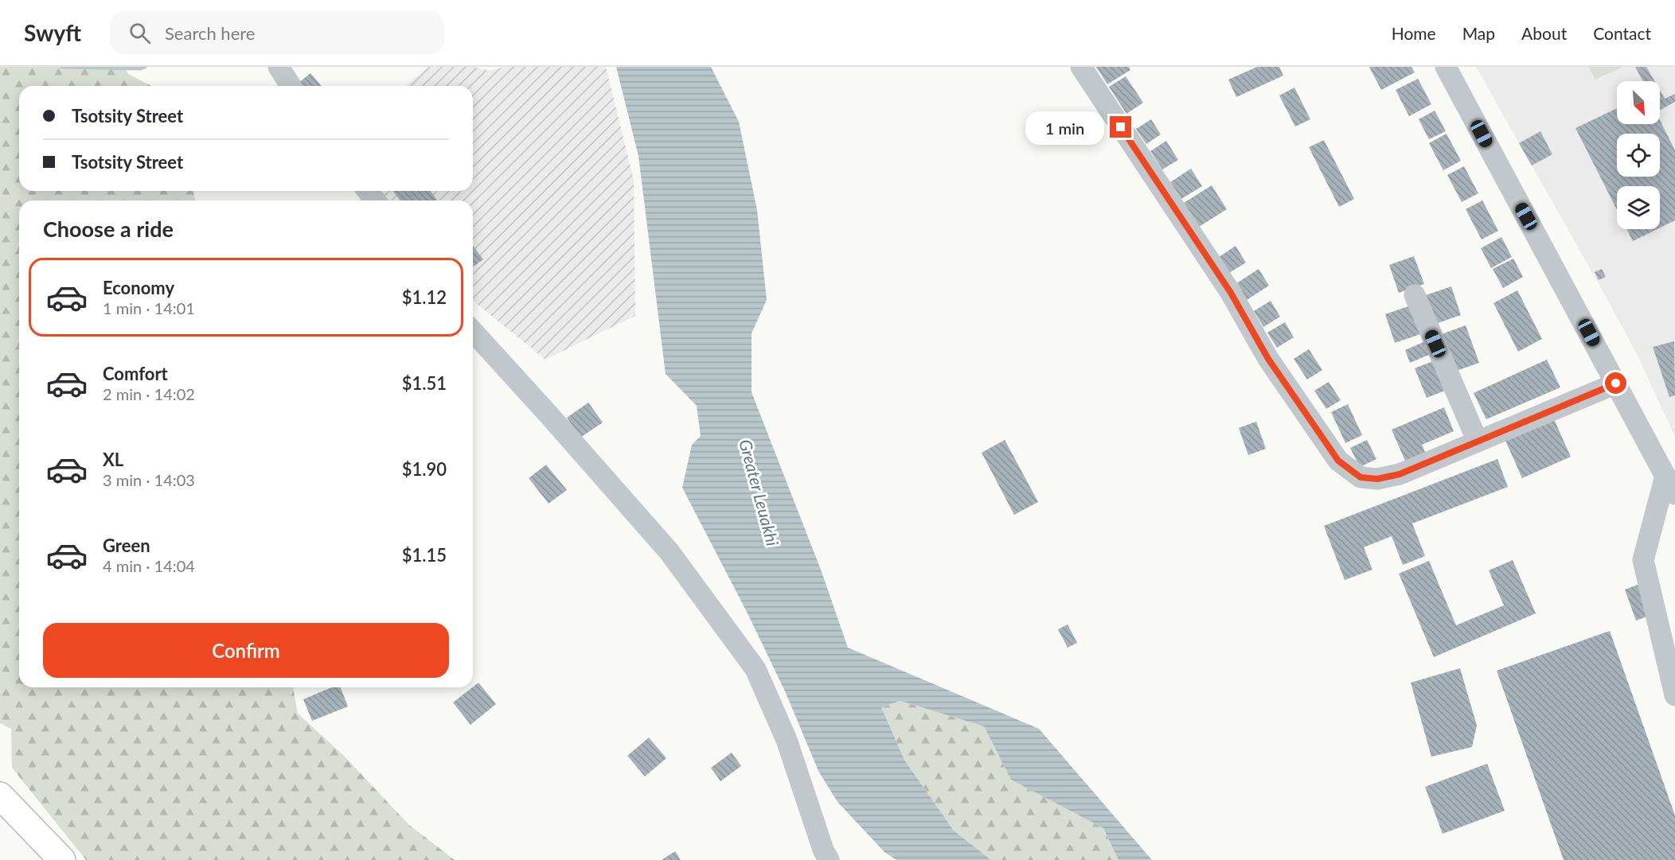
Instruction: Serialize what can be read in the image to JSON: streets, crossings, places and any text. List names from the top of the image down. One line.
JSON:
{"water":["Greater Leuakhi"],"north":"bottom right","page":{"header":"Swyft","search":"Search here","nav":["Home","Map","About","Contact"],"banner":["Tsotsity Street","Tsotsity Street"],"bubble":"1 min","heading":"Choose a ride","list":[{"name":"Economy","note":"1 min · 14:01","value":"$1.12"},{"name":"Comfort","note":"2 min · 14:02","value":"$1.51"},{"name":"XL","note":"3 min · 14:03","value":"$1.90"},{"name":"Green","note":"4 min · 14:04","value":"$1.15"}],"buttons":"Confirm"}}
